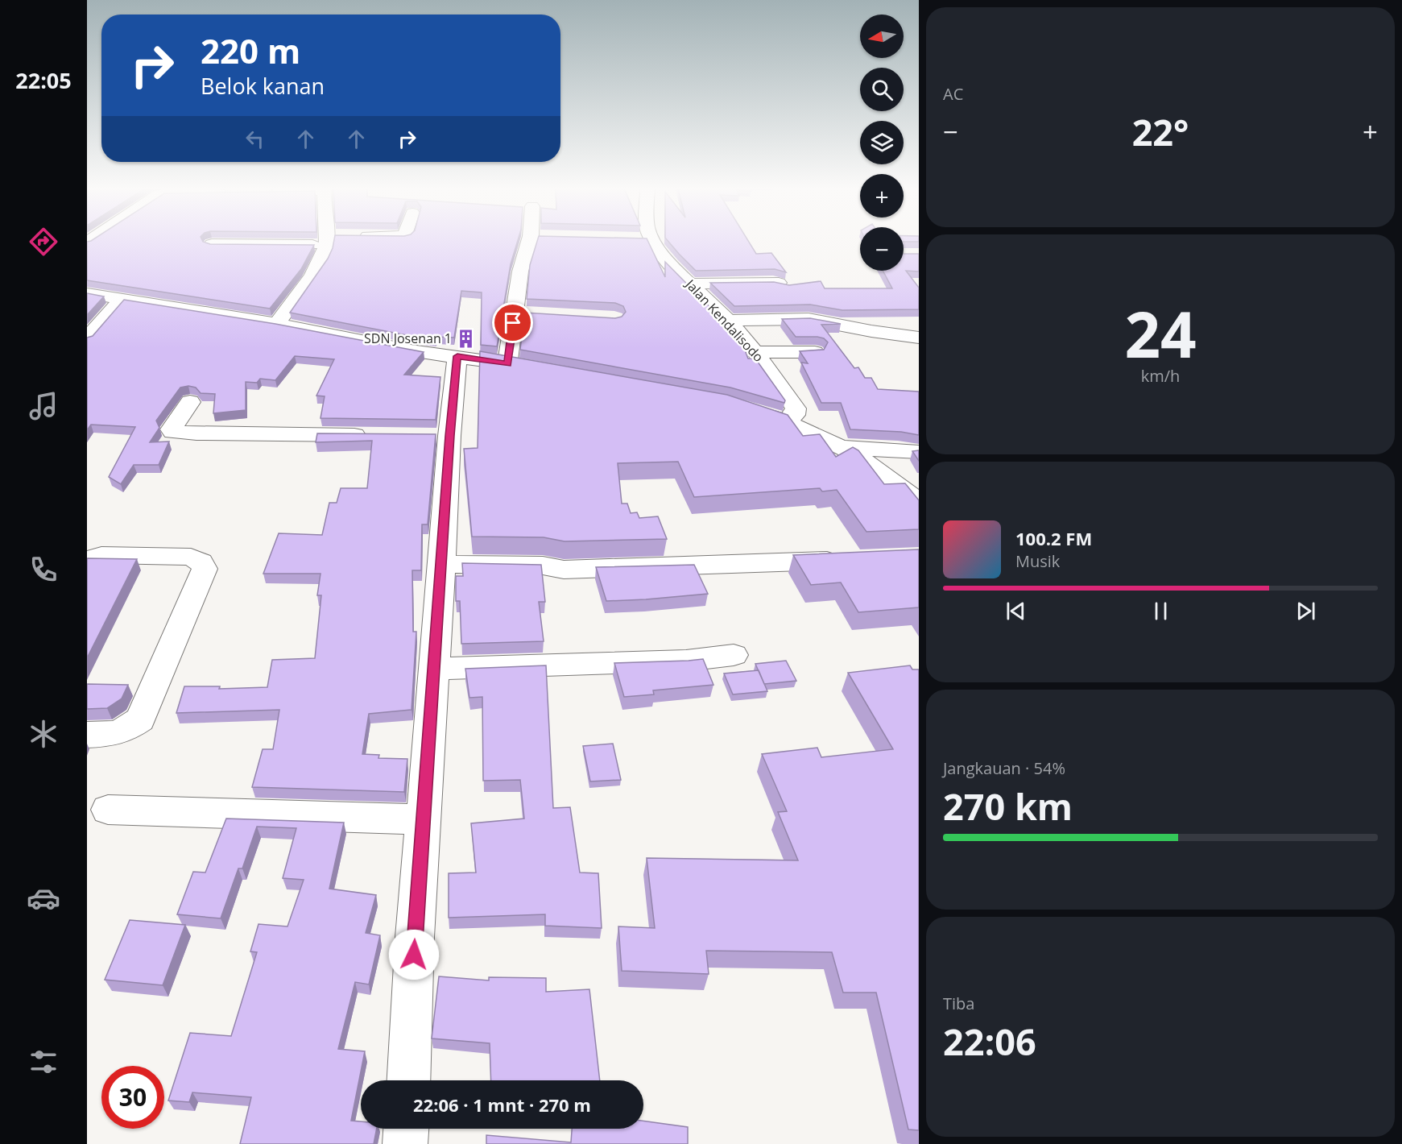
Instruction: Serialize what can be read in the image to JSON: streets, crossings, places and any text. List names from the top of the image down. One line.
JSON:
{"streets":{"street":["Jalan Kendalisodo"]},"places":{"building":["SDN Josenan 1"]},"north":"left","page":{"tabs":"22:05","tile":["AC",["24","km/h"],["Jangkauan · 54%","270 km"],["Tiba","22:06"]],"map_buttons":["+","−"],"turn":["220 m","Belok kanan"],"heat":["−","22°","+"],"song":["100.2 FM","Musik"],"limit":"30","trip":"22:06 · 1 mnt · 270 m"}}
